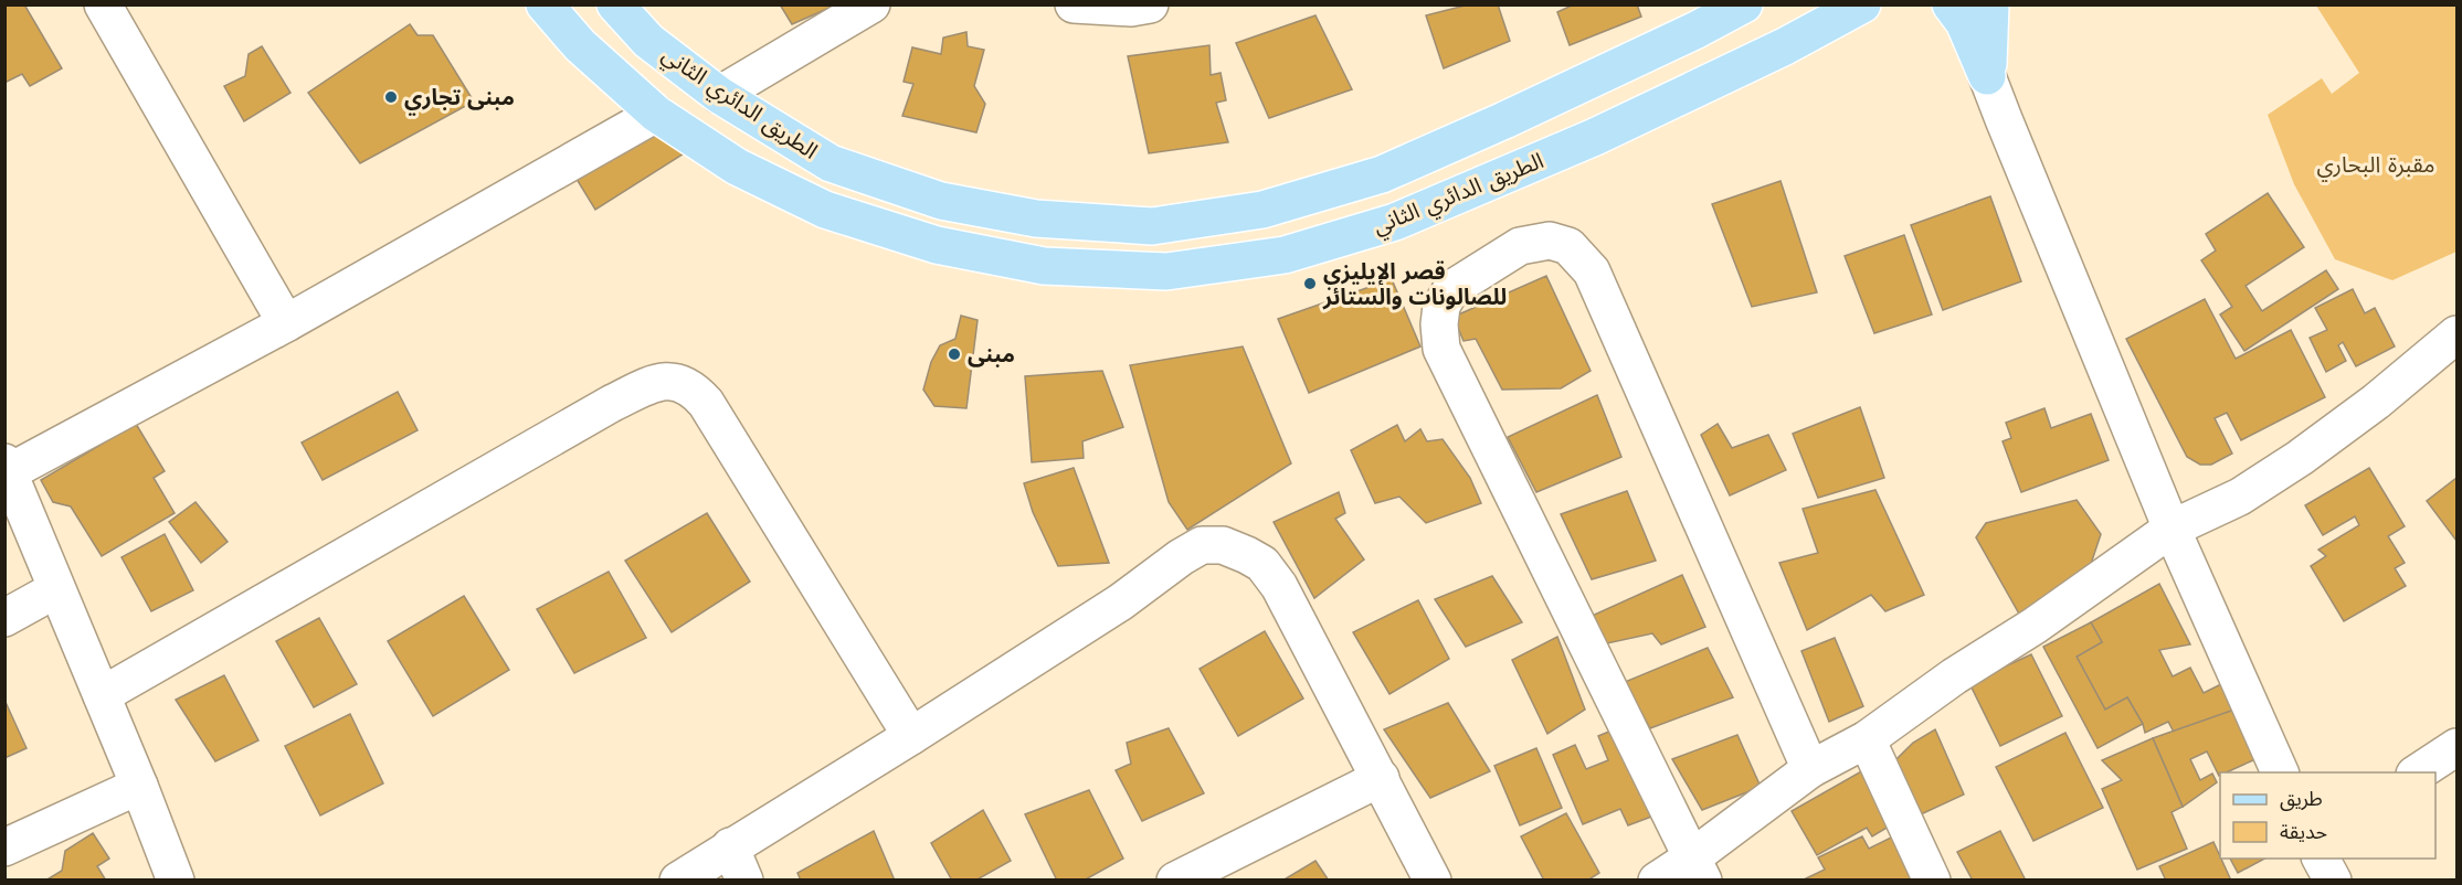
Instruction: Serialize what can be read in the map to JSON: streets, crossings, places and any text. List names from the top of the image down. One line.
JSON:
{"streets":{"main road":["الطريق الدائري الثاني"]},"parks":["مقبرة البحاري"],"places":["مبنى تجاري","قصر الإيليزي للصالونات والستائر","مبنى"],"legend":["طريق","حديقة"]}
